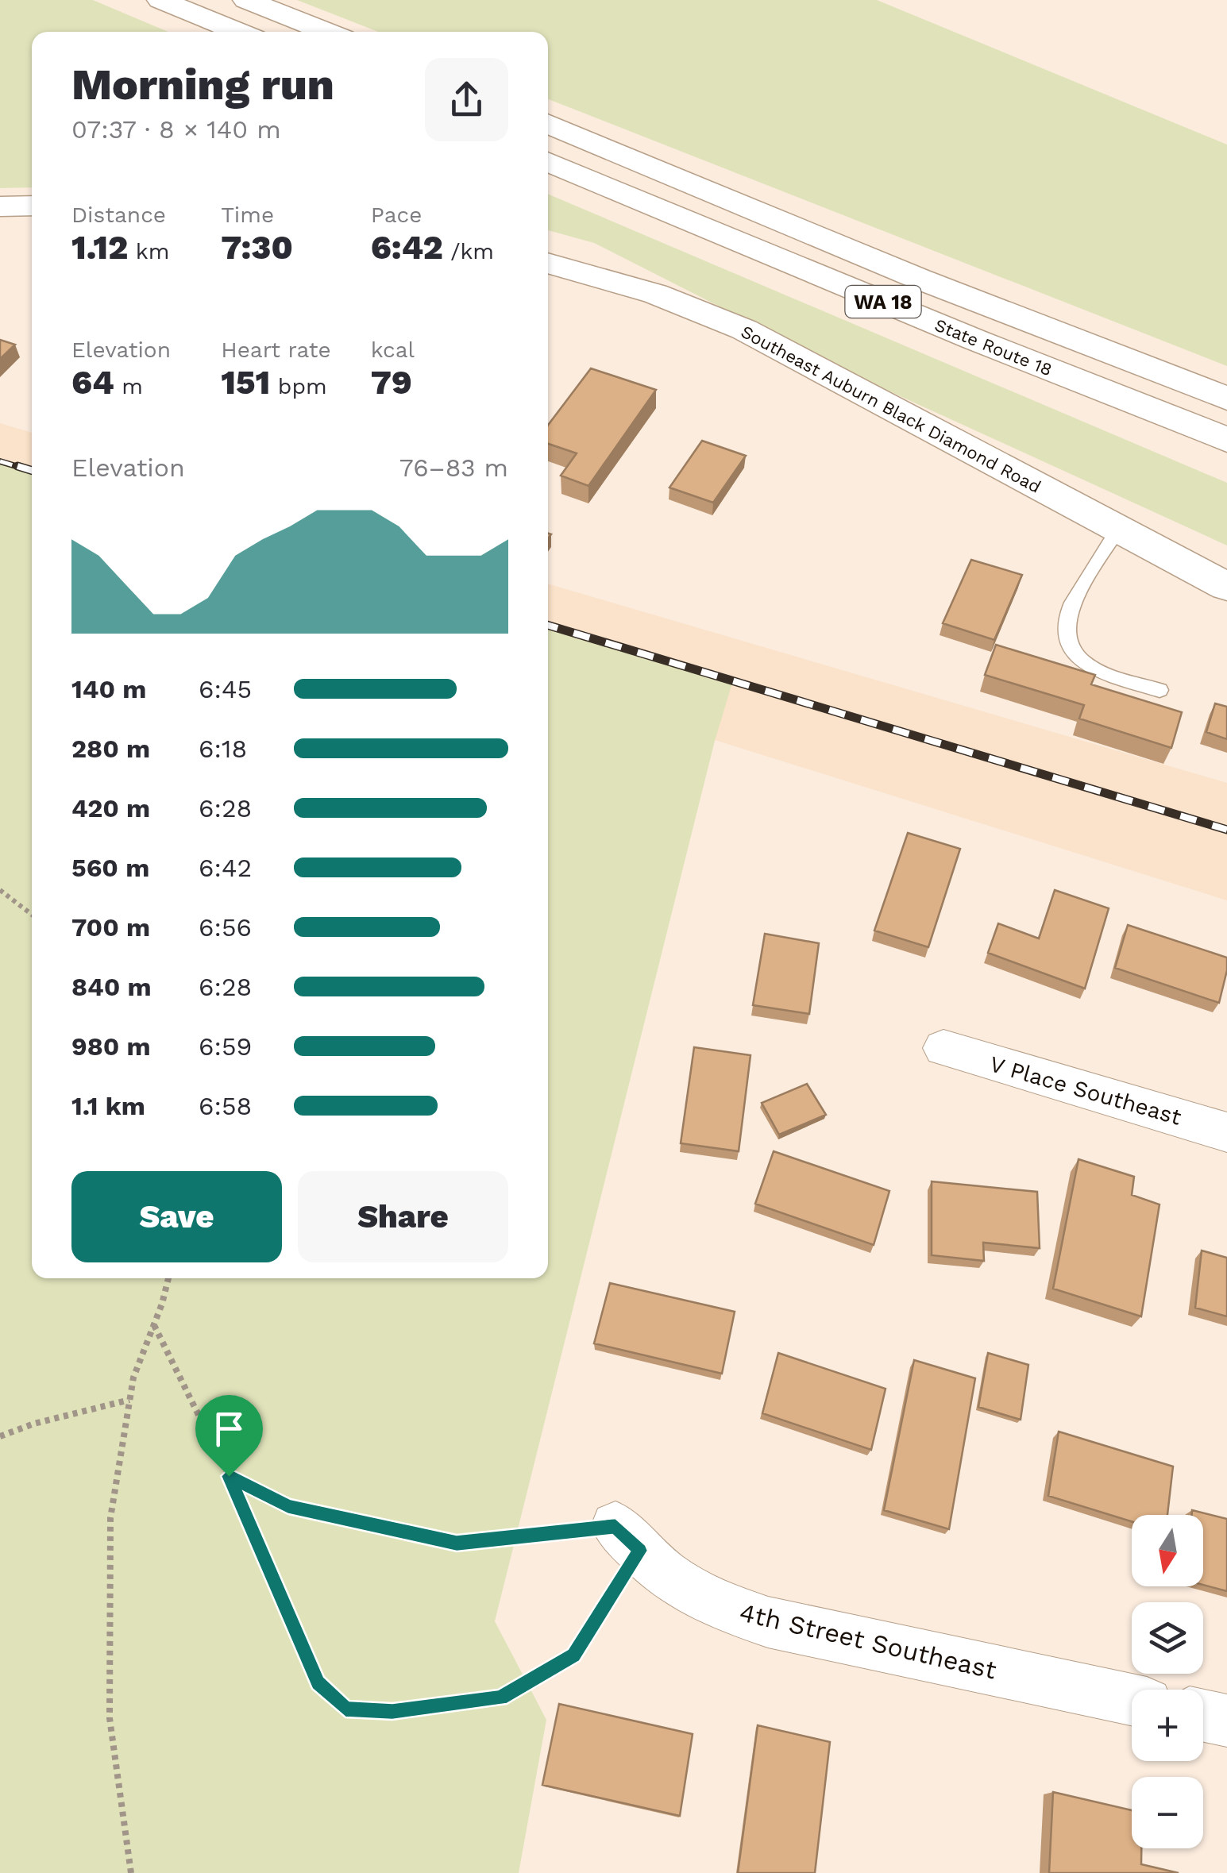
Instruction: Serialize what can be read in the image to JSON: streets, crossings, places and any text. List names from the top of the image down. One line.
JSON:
{"streets":{"main road":["WA 18","State Route 18","Southeast Auburn Black Diamond Road"],"street":["V Place Southeast","4th Street Southeast"]},"north":"bottom","page":{"heading":["Morning run","07:37 · 8 × 140 m"],"stats":[["Distance","1.12 km"],["Time","7:30"],["Pace","6:42 /km"],["Elevation","64 m"],["Heart rate","151 bpm"],["kcal","79"]],"chart":["Elevation","76–83 m"],"list":[{"name":"140 m","note":"6:45"},{"name":"280 m","note":"6:18"},{"name":"420 m","note":"6:28"},{"name":"560 m","note":"6:42"},{"name":"700 m","note":"6:56"},{"name":"840 m","note":"6:28"},{"name":"980 m","note":"6:59"},{"name":"1.1 km","note":"6:58"}],"buttons":["Save","Share"],"map_buttons":["+","−"]}}
